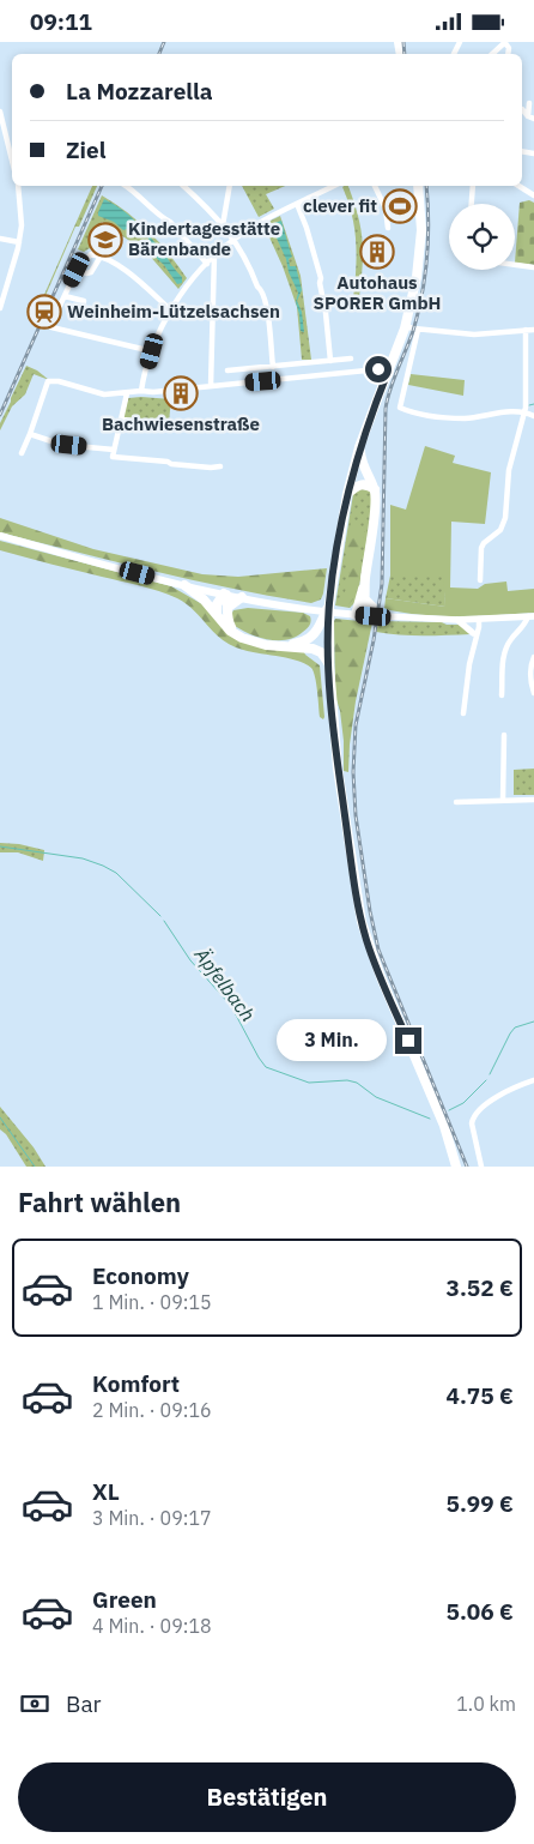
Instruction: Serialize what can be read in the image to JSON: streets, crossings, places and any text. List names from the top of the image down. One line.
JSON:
{"water":["Äpfelbach"],"places":{"sports":["clever fit"],"school or university":["Kindertagesstätte Bärenbande"],"building":["Autohaus SPORER GmbH","Bachwiesenstraße"],"station":["Weinheim-Lützelsachsen"]},"page":{"status":"09:11","banner":["La Mozzarella","Ziel"],"bubble":"3 Min.","heading":"Fahrt wählen","list":[{"name":"Economy","note":"1 Min. · 09:15","value":"3.52 €"},{"name":"Komfort","note":"2 Min. · 09:16","value":"4.75 €"},{"name":"XL","note":"3 Min. · 09:17","value":"5.99 €"},{"name":"Green","note":"4 Min. · 09:18","value":"5.06 €"}],"pay":["Bar","1.0 km"],"buttons":"Bestätigen"}}
